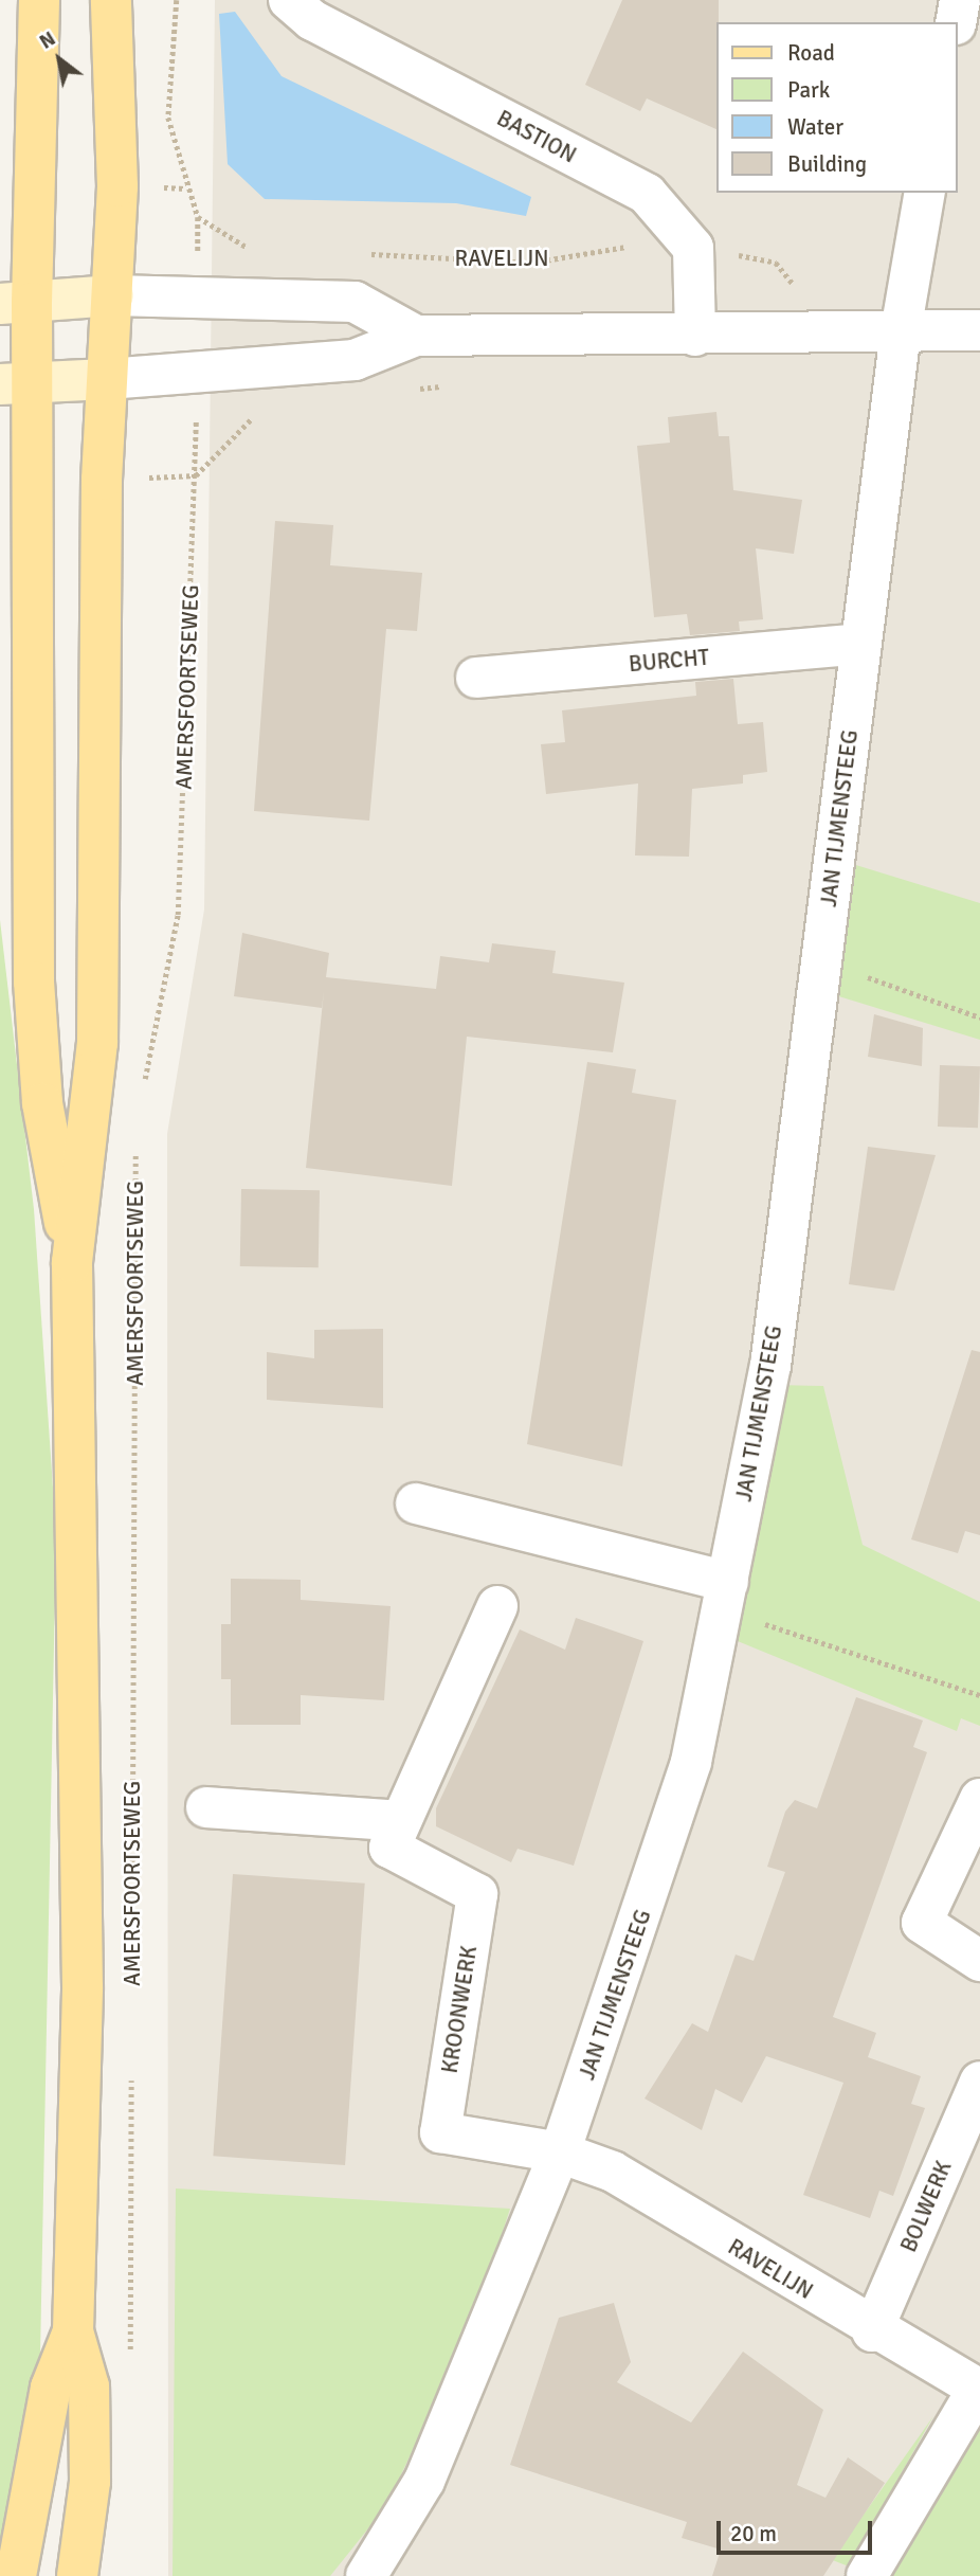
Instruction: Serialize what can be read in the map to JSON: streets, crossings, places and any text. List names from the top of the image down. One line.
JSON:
{"streets":{"street":["BASTION","RAVELIJN","BURCHT","JAN TIJMENSTEEG","KROONWERK","BOLWERK"],"path":["AMERSFOORTSEWEG"]},"crossings":[["BASTION","RAVELIJN"],["RAVELIJN","JAN TIJMENSTEEG"],["RAVELIJN","KROONWERK"],["RAVELIJN","BOLWERK"],["BURCHT","JAN TIJMENSTEEG"],["JAN TIJMENSTEEG","KROONWERK"]],"legend":["Road","Park","Water","Building"],"scale_bar":"20 m","north":"top left"}
